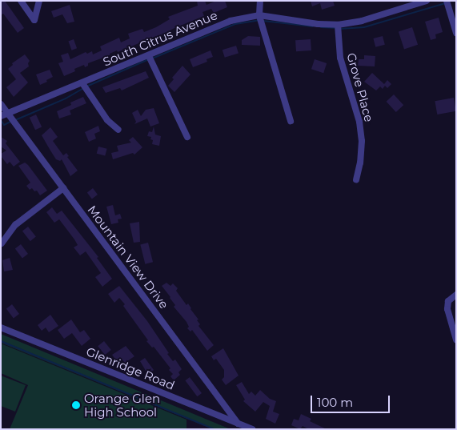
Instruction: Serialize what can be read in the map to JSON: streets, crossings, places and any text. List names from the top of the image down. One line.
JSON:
{"streets":{"street":["South Citrus Avenue","Grove Place","Mountain View Drive","Glenridge Road"]},"crossings":[["South Citrus Avenue","Grove Place"],["South Citrus Avenue","Mountain View Drive"],["Mountain View Drive","Glenridge Road"]],"places":["Orange Glen High School"],"scale_bar":"100 m"}
